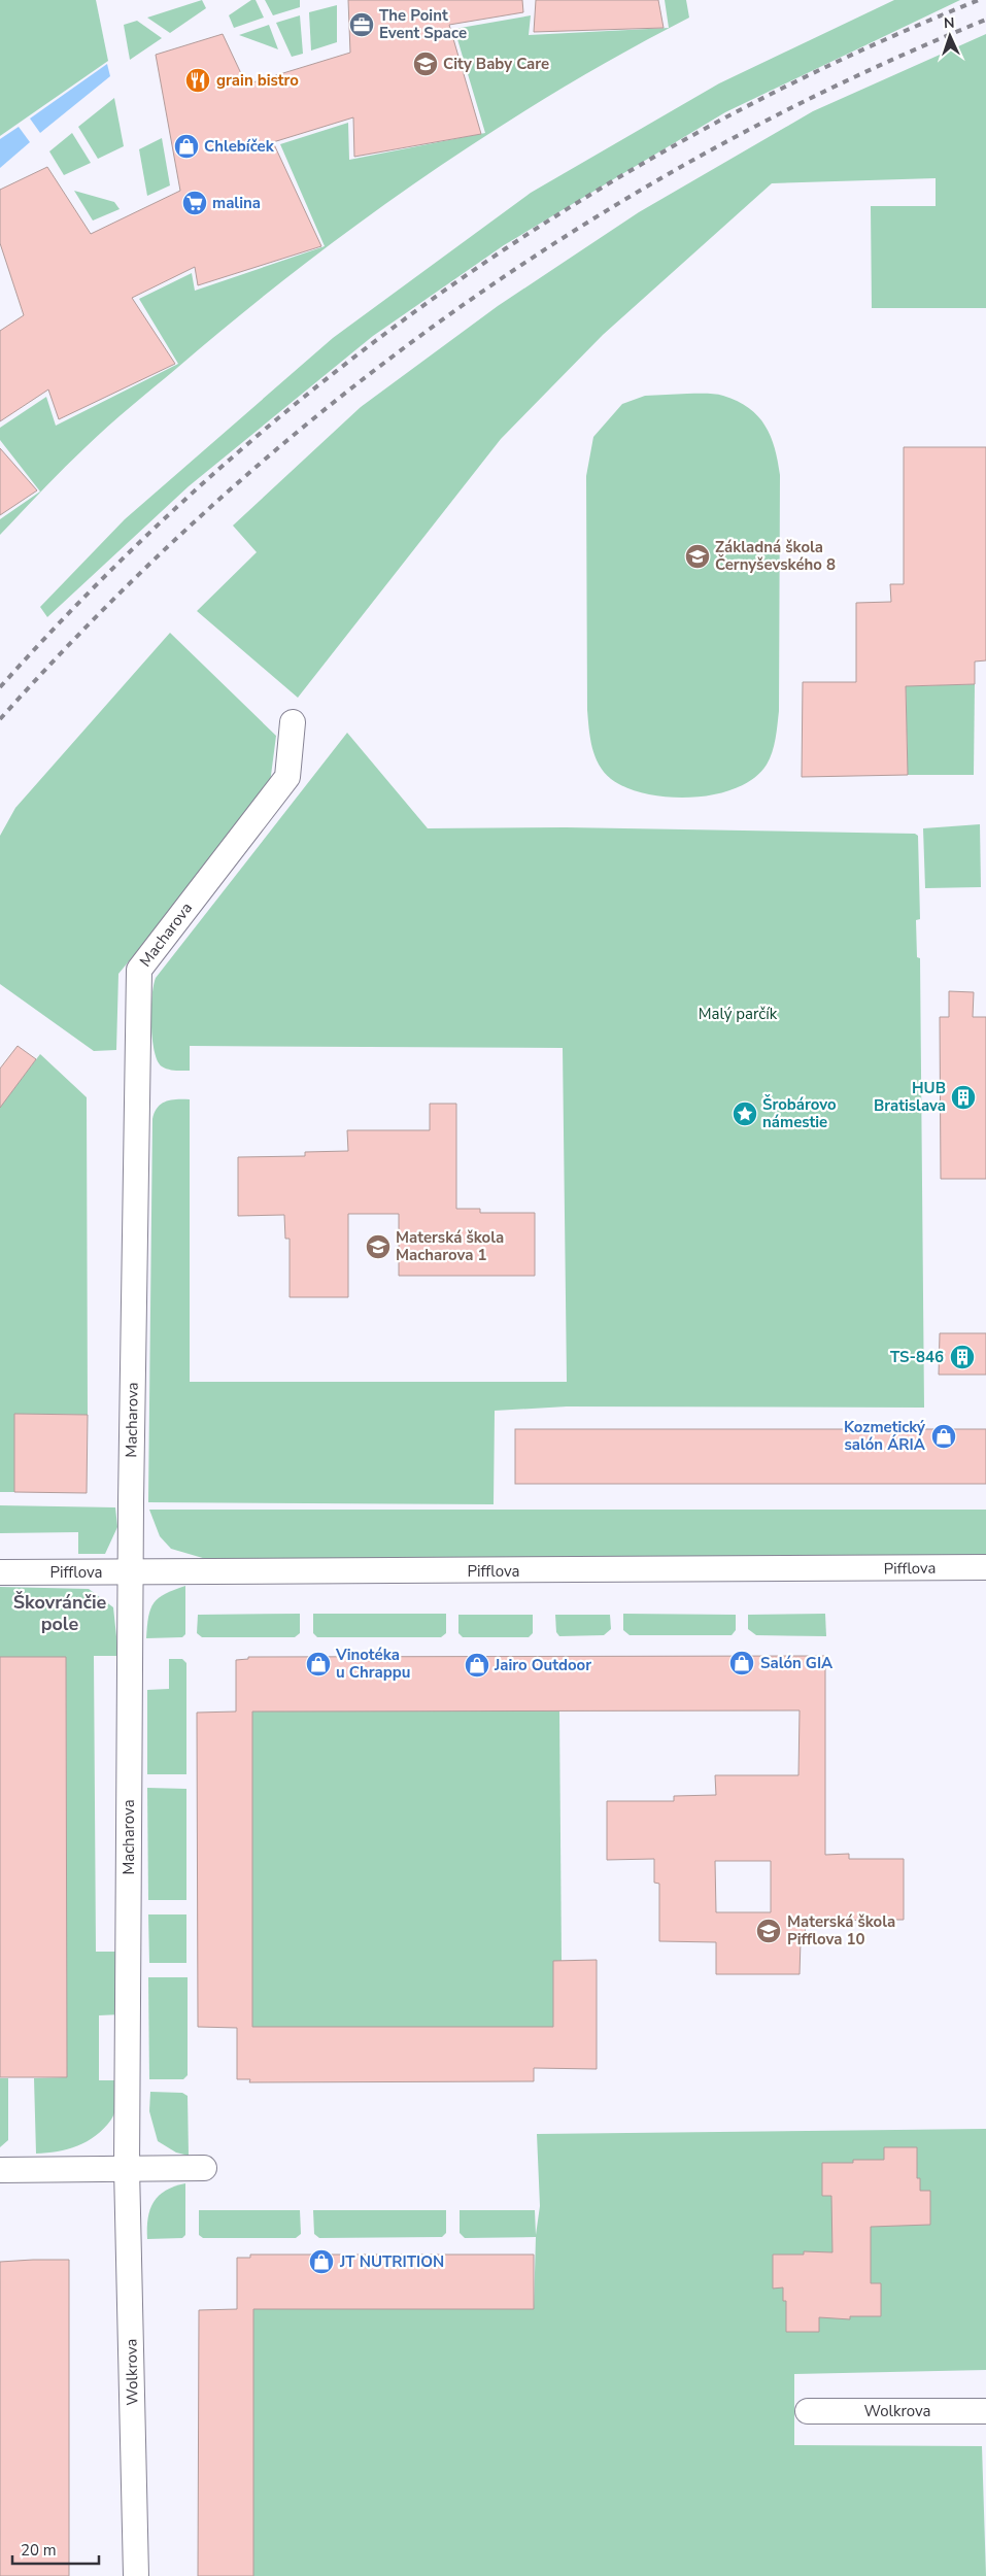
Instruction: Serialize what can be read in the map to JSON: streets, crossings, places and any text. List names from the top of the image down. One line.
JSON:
{"streets":{"street":["Macharova","Pifflova","Wolkrova"]},"crossings":[["Macharova","Pifflova"],["Macharova","Wolkrova"]],"districts":["Škovránčie pole"],"parks":["Malý parčík"],"places":{"office":["The Point Event Space"],"school or university":["City Baby Care","Základná škola Černyševského 8","Materská škola Macharova 1","Materská škola Pifflova 10"],"restaurant":["grain bistro"],"shop":["Chlebíček","Kozmetický salón ÁRIA","Salón GIA","Vinotéka u Chrappu","Jairo Outdoor","JT NUTRITION"],"supermarket":["malina"],"building":["HUB Bratislava","TS-846"],"place":["Šrobárovo námestie"]},"scale_bar":"20 m","north":"top"}
